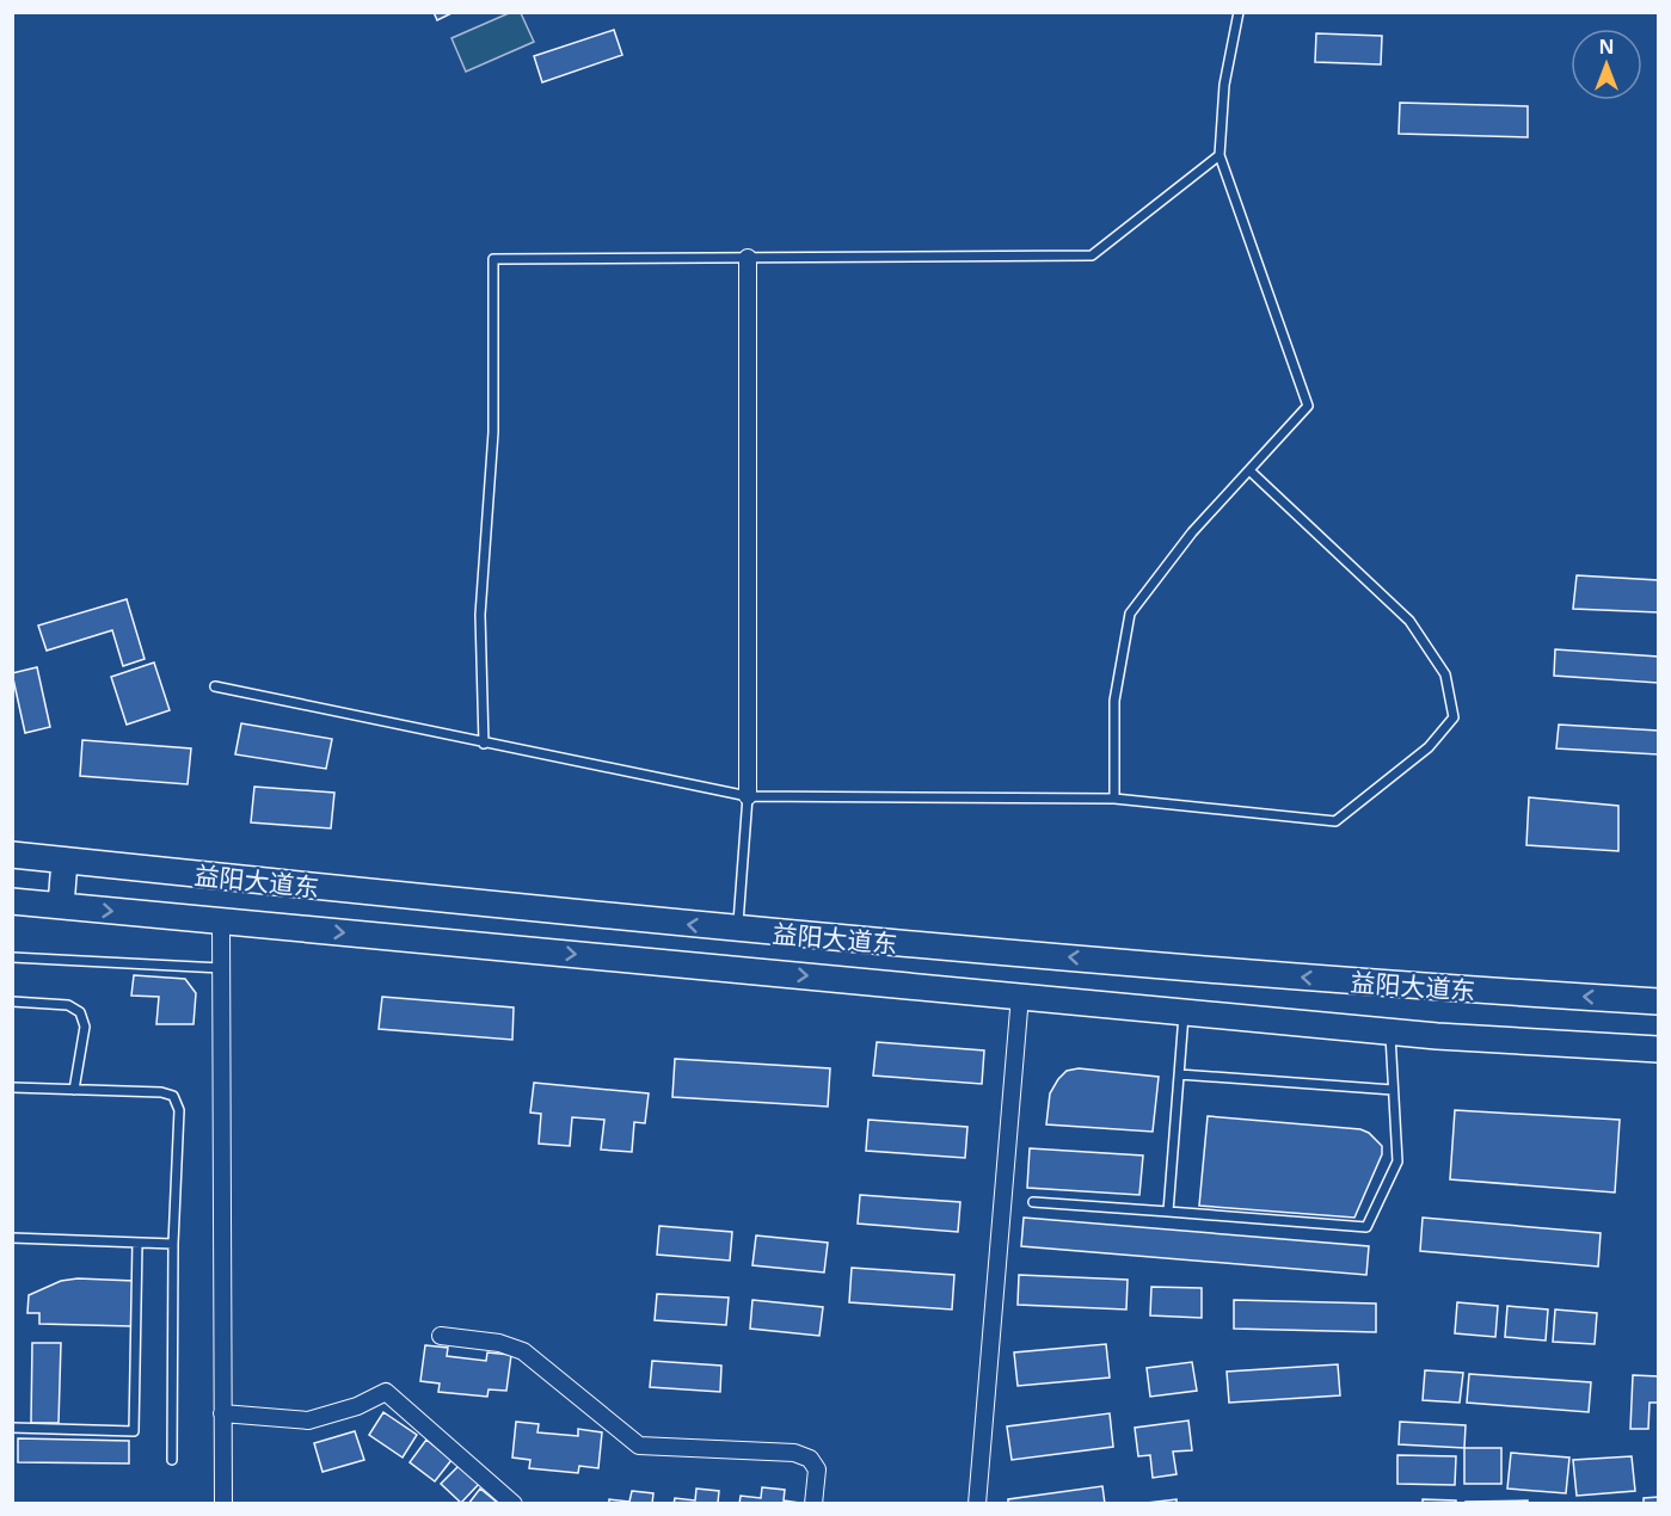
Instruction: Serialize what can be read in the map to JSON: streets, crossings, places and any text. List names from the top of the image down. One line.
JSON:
{"streets":{"main road":["益阳大道东"]},"north":"top"}
